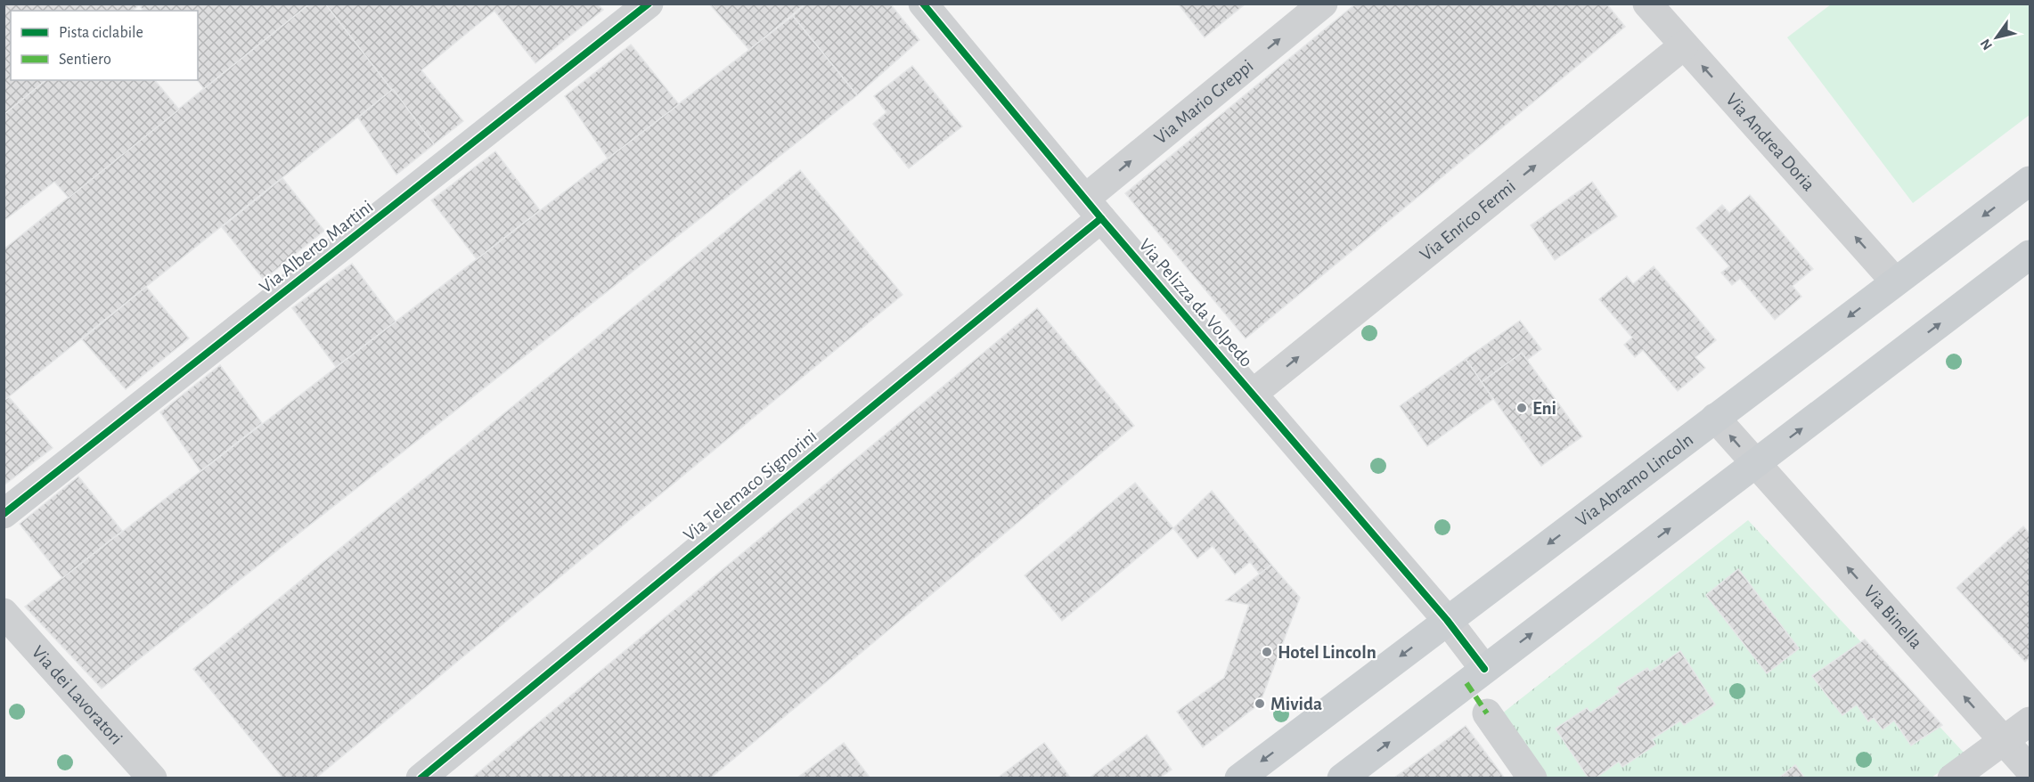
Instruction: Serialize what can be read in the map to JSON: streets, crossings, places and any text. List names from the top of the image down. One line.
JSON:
{"streets":{"main road":["Via Abramo Lincoln"],"street":["Via Mario Greppi","Via Andrea Doria","Via Enrico Fermi","Via Alberto Martini","Via Pelizza da Volpedo","Via Telemaco Signorini","Via Binella","Via dei Lavoratori"]},"crossings":[["Via Mario Greppi","Via Pelizza da Volpedo"],["Via Mario Greppi","Via Telemaco Signorini"],["Via Andrea Doria","Via Enrico Fermi"],["Via Andrea Doria","Via Abramo Lincoln"],["Via Enrico Fermi","Via Pelizza da Volpedo"],["Via Pelizza da Volpedo","Via Abramo Lincoln"],["Via Pelizza da Volpedo","Via Telemaco Signorini"],["Via Abramo Lincoln","Via Binella"]],"one_way":["Via Mario Greppi","Via Andrea Doria","Via Enrico Fermi","Via Binella"],"places":["Eni","Hotel Lincoln","Mivida"],"legend":["Pista ciclabile","Sentiero"],"north":"bottom left"}
